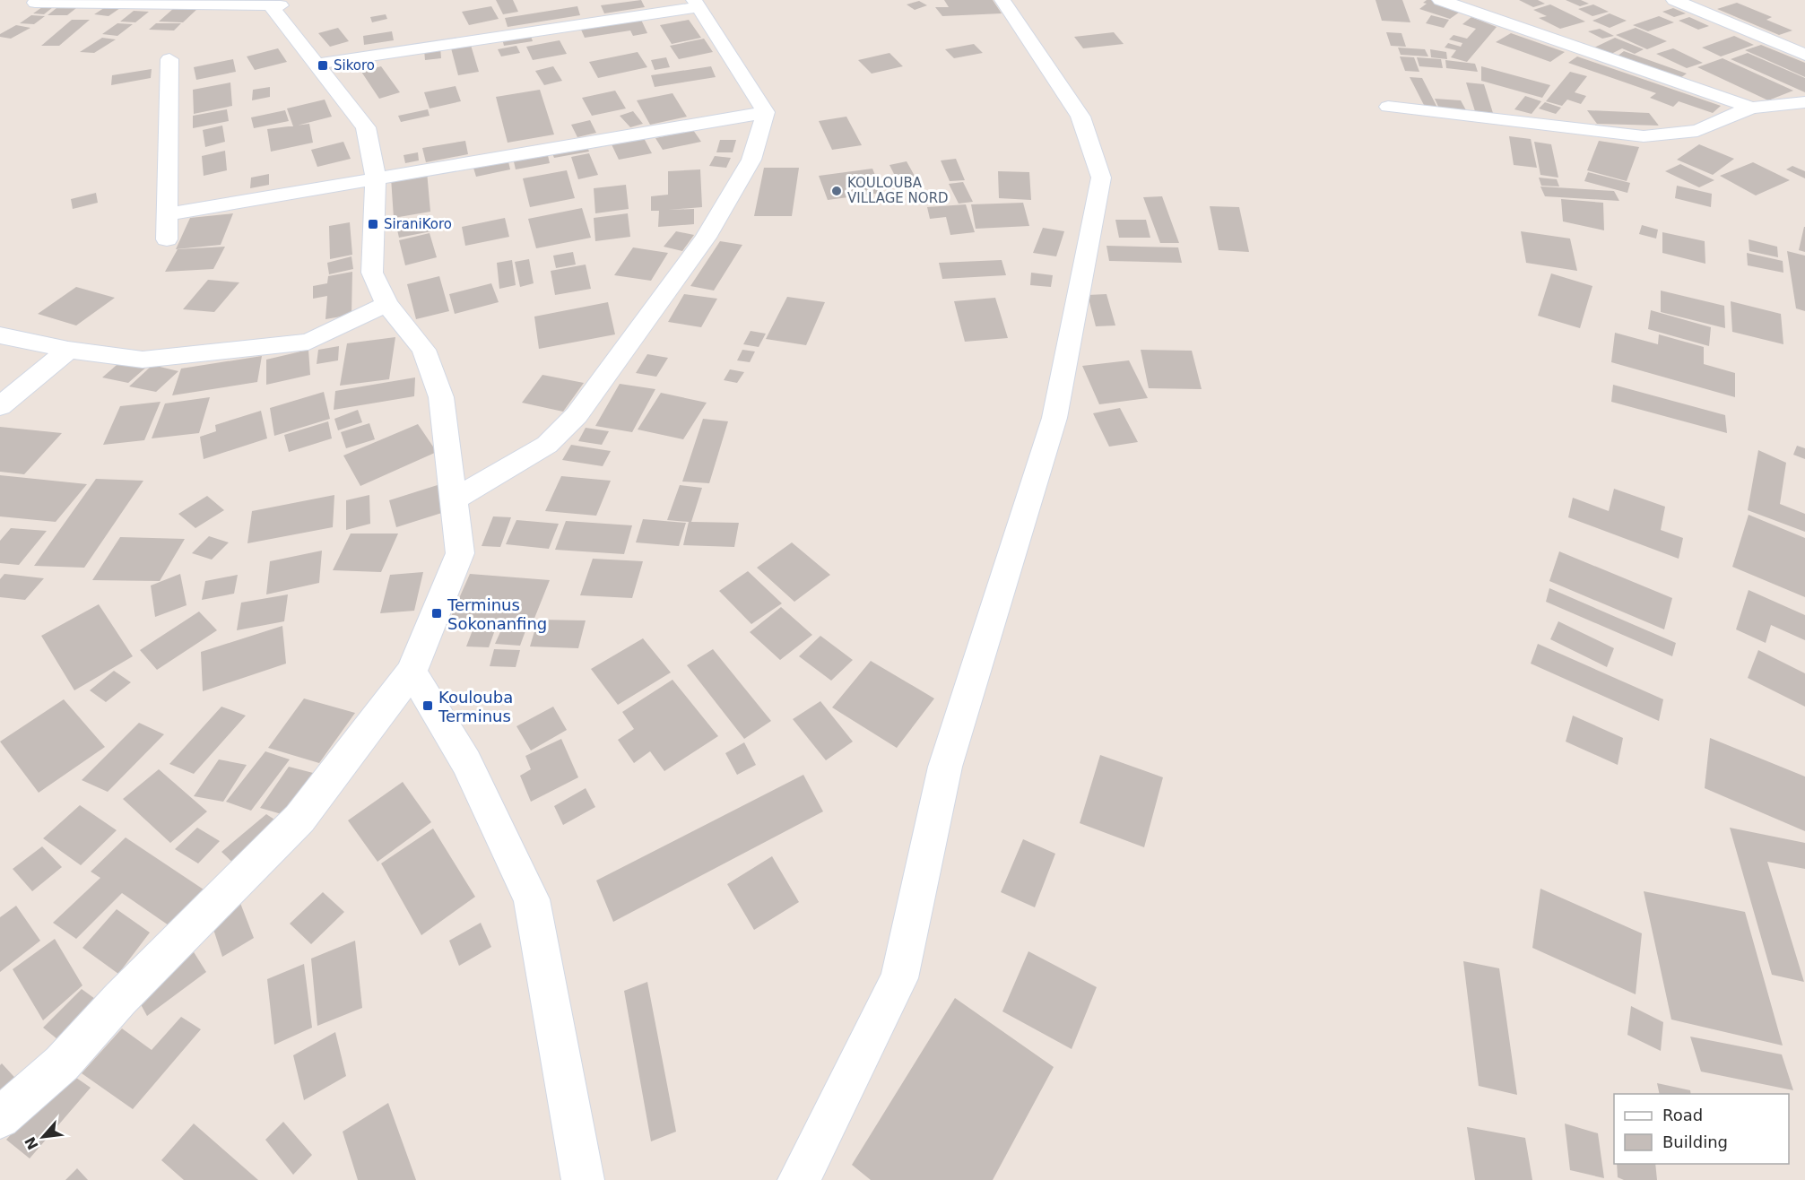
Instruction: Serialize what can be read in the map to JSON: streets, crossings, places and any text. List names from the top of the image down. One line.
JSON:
{"places":{"transit":["Sikoro","SiraniKoro","Terminus Sokonanfing","Koulouba Terminus"],"other":["KOULOUBA VILLAGE NORD"]},"legend":["Road","Building"],"north":"bottom left"}
